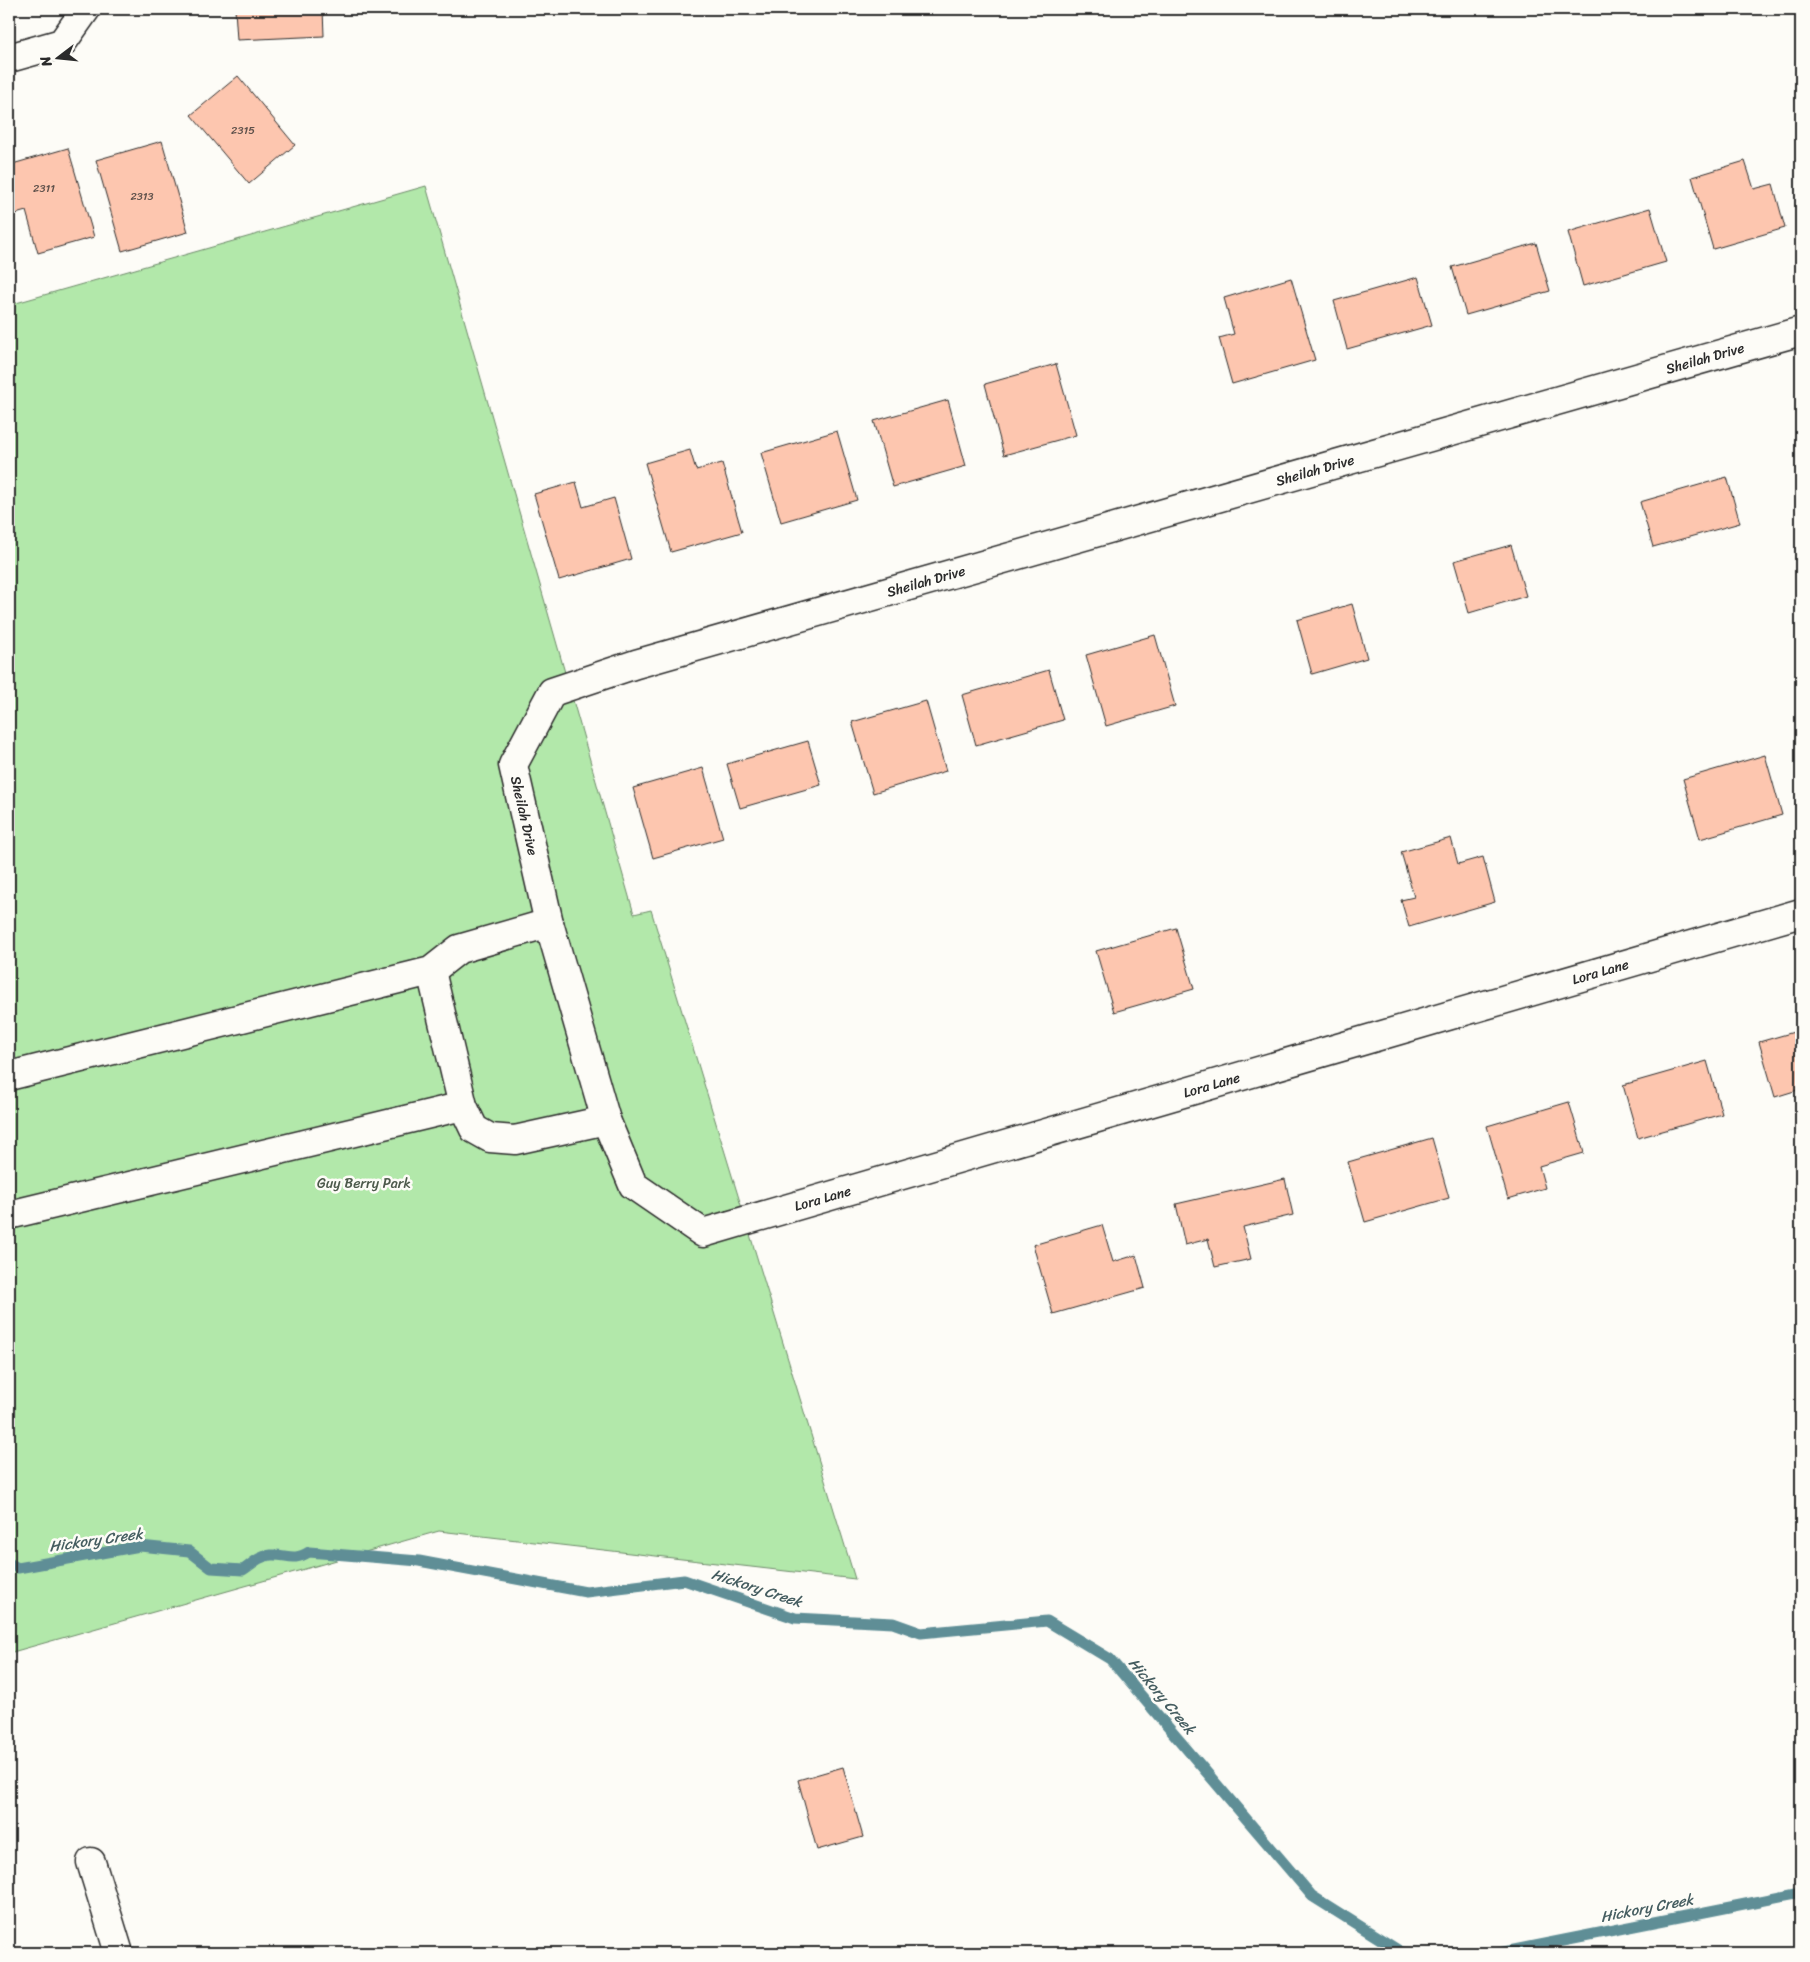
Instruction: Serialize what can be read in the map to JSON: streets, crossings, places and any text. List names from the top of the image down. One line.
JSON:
{"streets":{"street":["Sheilah Drive","Lora Lane"]},"crossings":[["Sheilah Drive","Lora Lane"]],"water":["Hickory Creek"],"parks":["Guy Berry Park"],"house_numbers":["2315","2311","2313"],"north":"left"}
